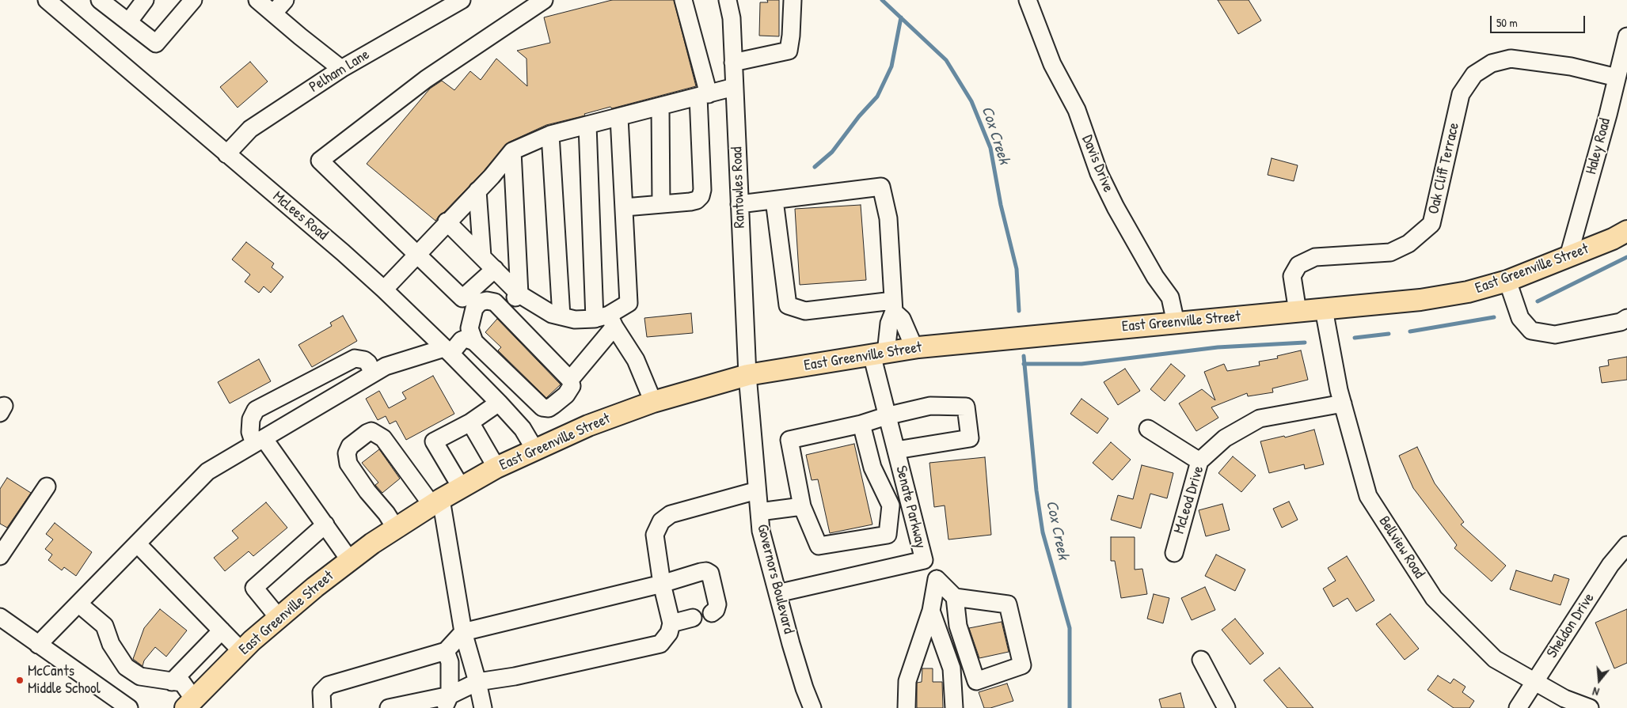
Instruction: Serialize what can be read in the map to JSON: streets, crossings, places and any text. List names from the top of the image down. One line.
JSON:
{"streets":{"main road":["East Greenville Street"],"street":["Pelham Lane","Haley Road","Davis Drive","Oak Cliff Terrace","Rantowles Road","McLees Road","McLeod Drive","Senate Parkway","Bellview Road","Governors Boulevard","Sheldon Drive"]},"crossings":[["Pelham Lane","McLees Road"],["Haley Road","Oak Cliff Terrace"],["Haley Road","East Greenville Street"],["Davis Drive","East Greenville Street"],["Oak Cliff Terrace","East Greenville Street"],["Rantowles Road","East Greenville Street"],["Rantowles Road","Governors Boulevard"],["McLees Road","East Greenville Street"],["East Greenville Street","Senate Parkway"],["East Greenville Street","Bellview Road"],["East Greenville Street","Governors Boulevard"],["McLeod Drive","Bellview Road"],["Senate Parkway","Governors Boulevard"],["Bellview Road","Sheldon Drive"]],"water":["Cox Creek"],"places":["McCants Middle School"],"scale_bar":"50 m","north":"bottom"}
